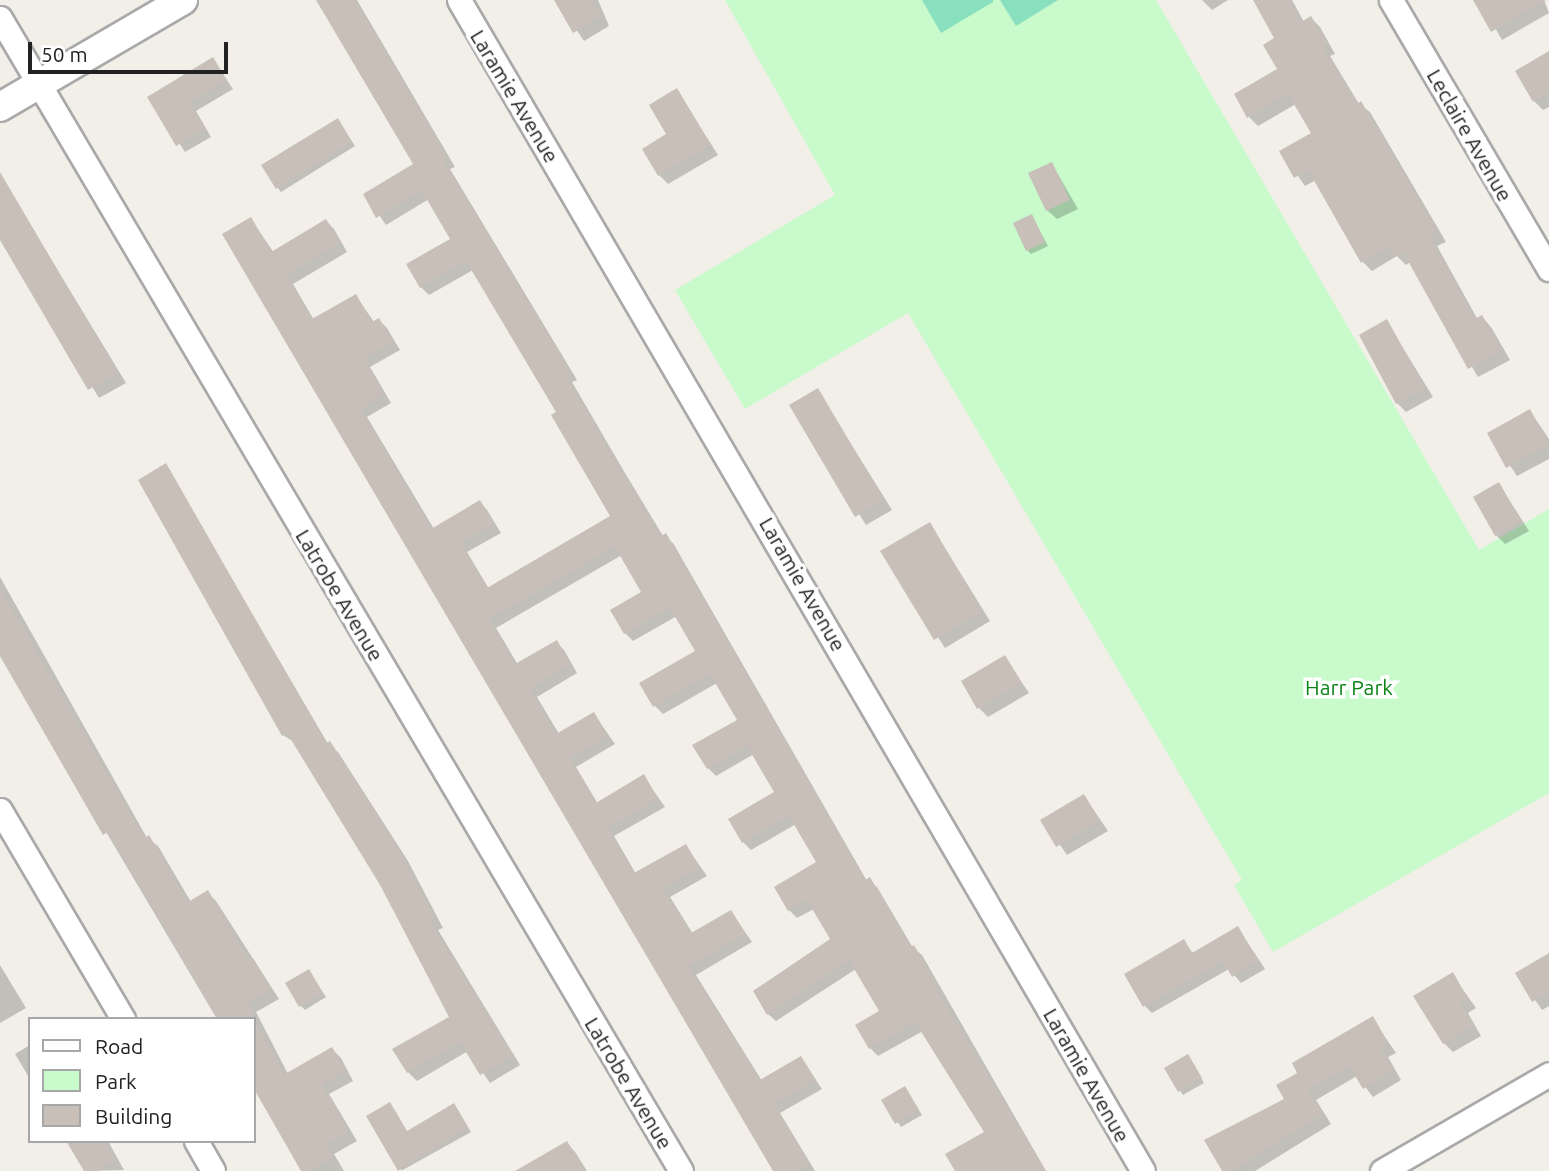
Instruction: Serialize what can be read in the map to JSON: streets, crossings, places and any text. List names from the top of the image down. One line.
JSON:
{"streets":{"street":["Laramie Avenue","Leclaire Avenue","Latrobe Avenue"]},"parks":["Harr Park"],"legend":["Road","Park","Building"],"scale_bar":"50 m"}
